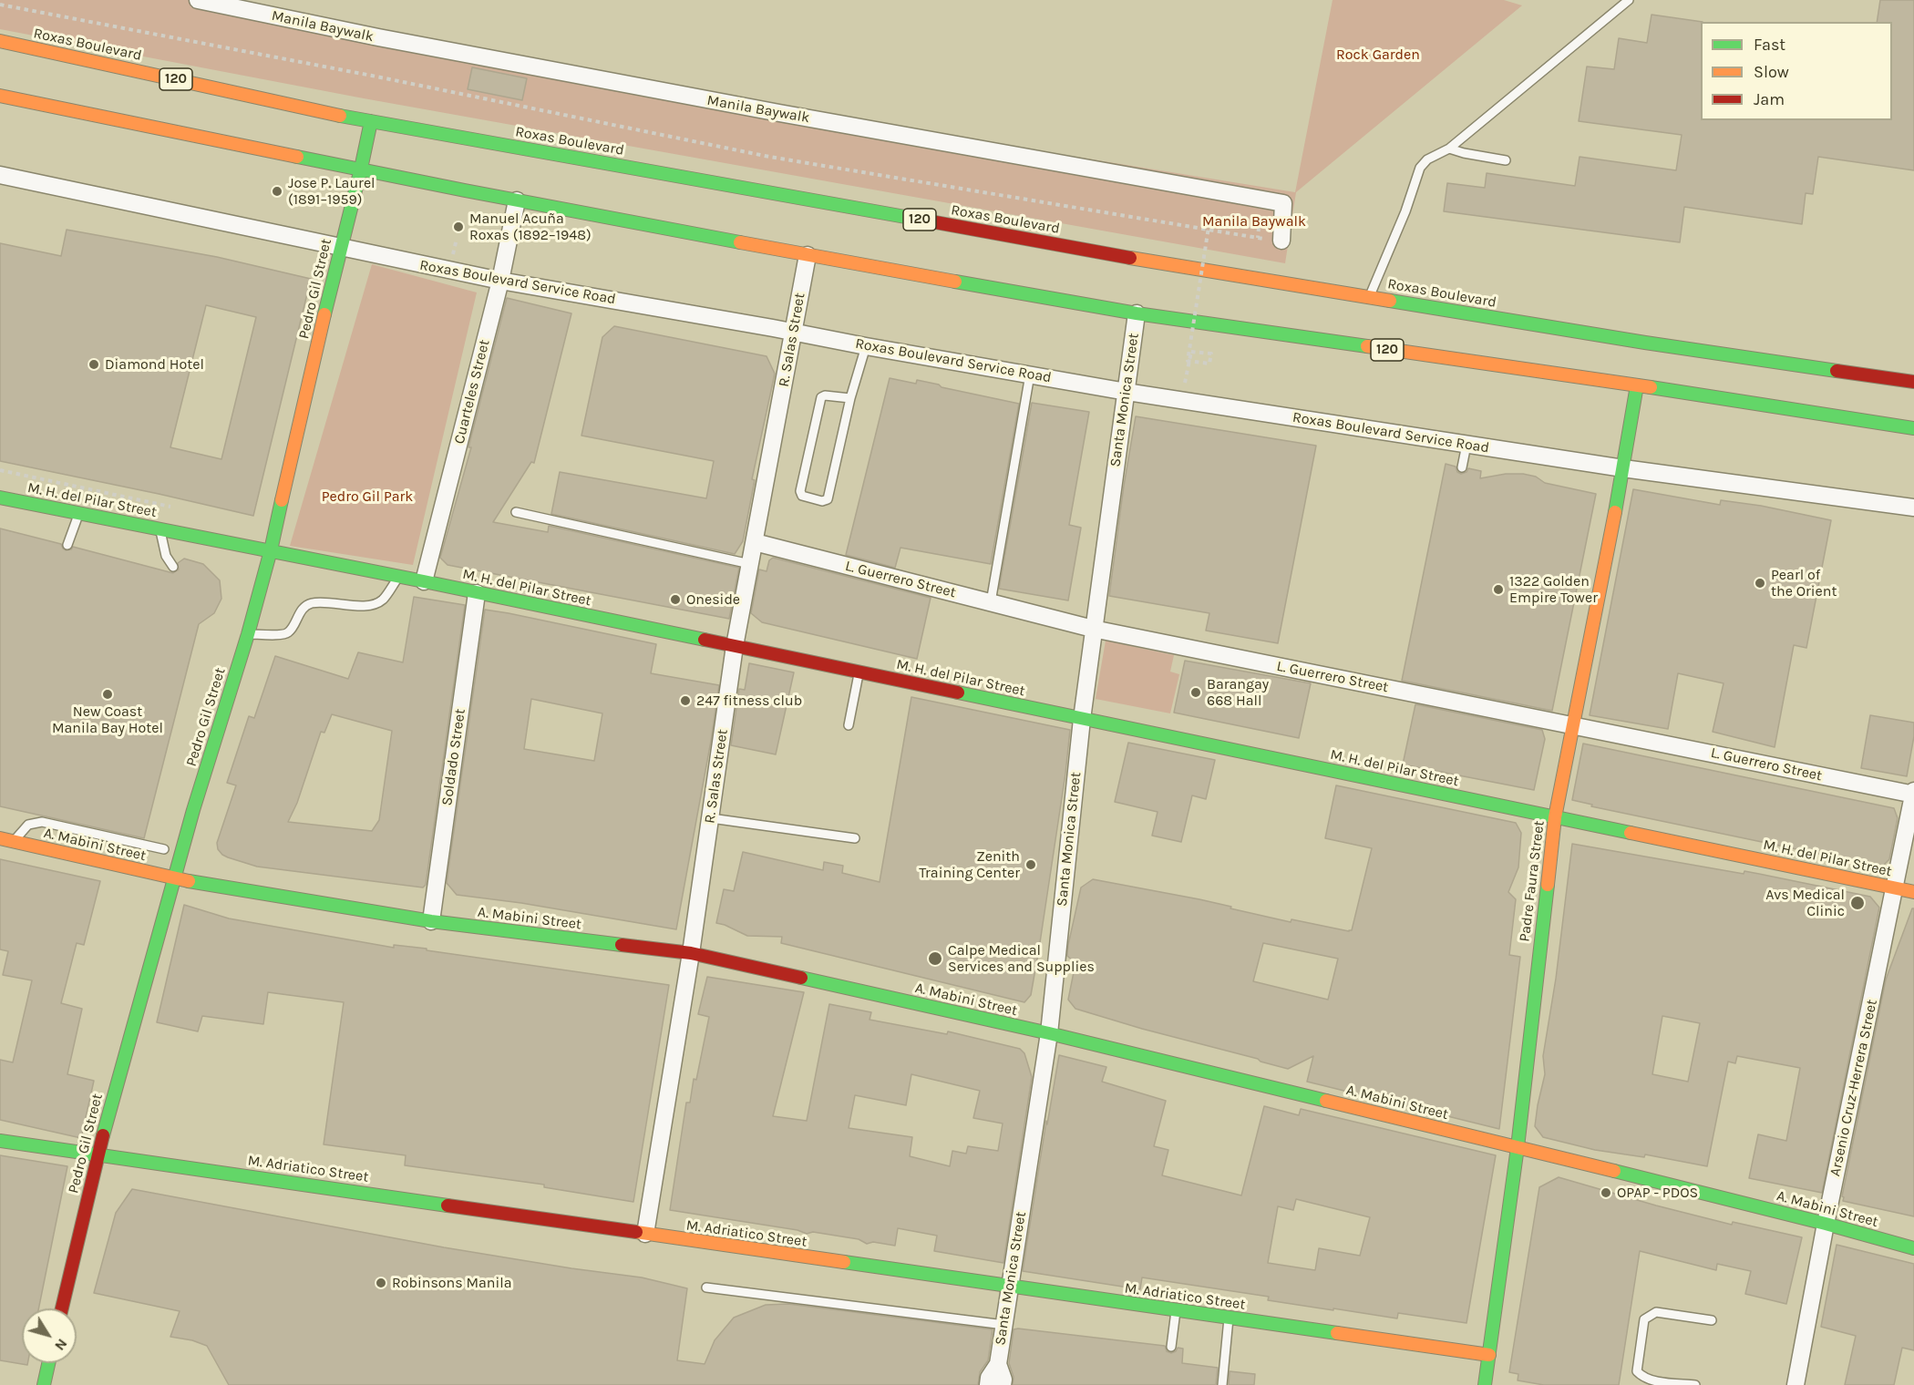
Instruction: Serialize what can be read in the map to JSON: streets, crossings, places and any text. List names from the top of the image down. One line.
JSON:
{"streets":{"main road":["Roxas Boulevard","120","Pedro Gil Street","M. H. del Pilar Street","A. Mabini Street","Padre Faura Street","M. Adriatico Street"],"street":["Manila Baywalk","Roxas Boulevard Service Road","R. Salas Street","Cuarteles Street","Santa Monica Street","L. Guerrero Street","Soldado Street","Arsenio Cruz-Herrera Street"]},"crossings":[["Roxas Boulevard","Pedro Gil Street"],["120","Pedro Gil Street"],["120","R. Salas Street"],["120","Cuarteles Street"],["120","Santa Monica Street"],["120","Padre Faura Street"],["Roxas Boulevard Service Road","Pedro Gil Street"],["Roxas Boulevard Service Road","R. Salas Street"],["Roxas Boulevard Service Road","Cuarteles Street"],["Roxas Boulevard Service Road","Santa Monica Street"],["Roxas Boulevard Service Road","Padre Faura Street"],["Pedro Gil Street","M. H. del Pilar Street"],["Pedro Gil Street","A. Mabini Street"],["Pedro Gil Street","M. Adriatico Street"],["R. Salas Street","M. H. del Pilar Street"],["R. Salas Street","L. Guerrero Street"],["R. Salas Street","A. Mabini Street"],["R. Salas Street","M. Adriatico Street"],["Cuarteles Street","M. H. del Pilar Street"],["Santa Monica Street","M. H. del Pilar Street"],["Santa Monica Street","L. Guerrero Street"],["Santa Monica Street","A. Mabini Street"],["Santa Monica Street","M. Adriatico Street"],["M. H. del Pilar Street","Soldado Street"],["M. H. del Pilar Street","Padre Faura Street"],["M. H. del Pilar Street","Arsenio Cruz-Herrera Street"],["L. Guerrero Street","Padre Faura Street"],["L. Guerrero Street","Arsenio Cruz-Herrera Street"],["Soldado Street","A. Mabini Street"],["A. Mabini Street","Padre Faura Street"],["A. Mabini Street","Arsenio Cruz-Herrera Street"],["Padre Faura Street","M. Adriatico Street"]],"parks":["Rock Garden","Manila Baywalk","Pedro Gil Park"],"places":["Jose P. Laurel (1891–1959)","Manuel Acuña Roxas (1892–1948)","Diamond Hotel","Pearl of the Orient","1322 Golden Empire Tower","Oneside","Barangay 668 Hall","New Coast Manila Bay Hotel","247 fitness club","Zenith Training Center","Avs Medical Clinic","Calpe Medical Services and Supplies","OPAP - PDOS","Robinsons Manila"],"legend":["Fast","Slow","Jam"],"north":"bottom right"}
